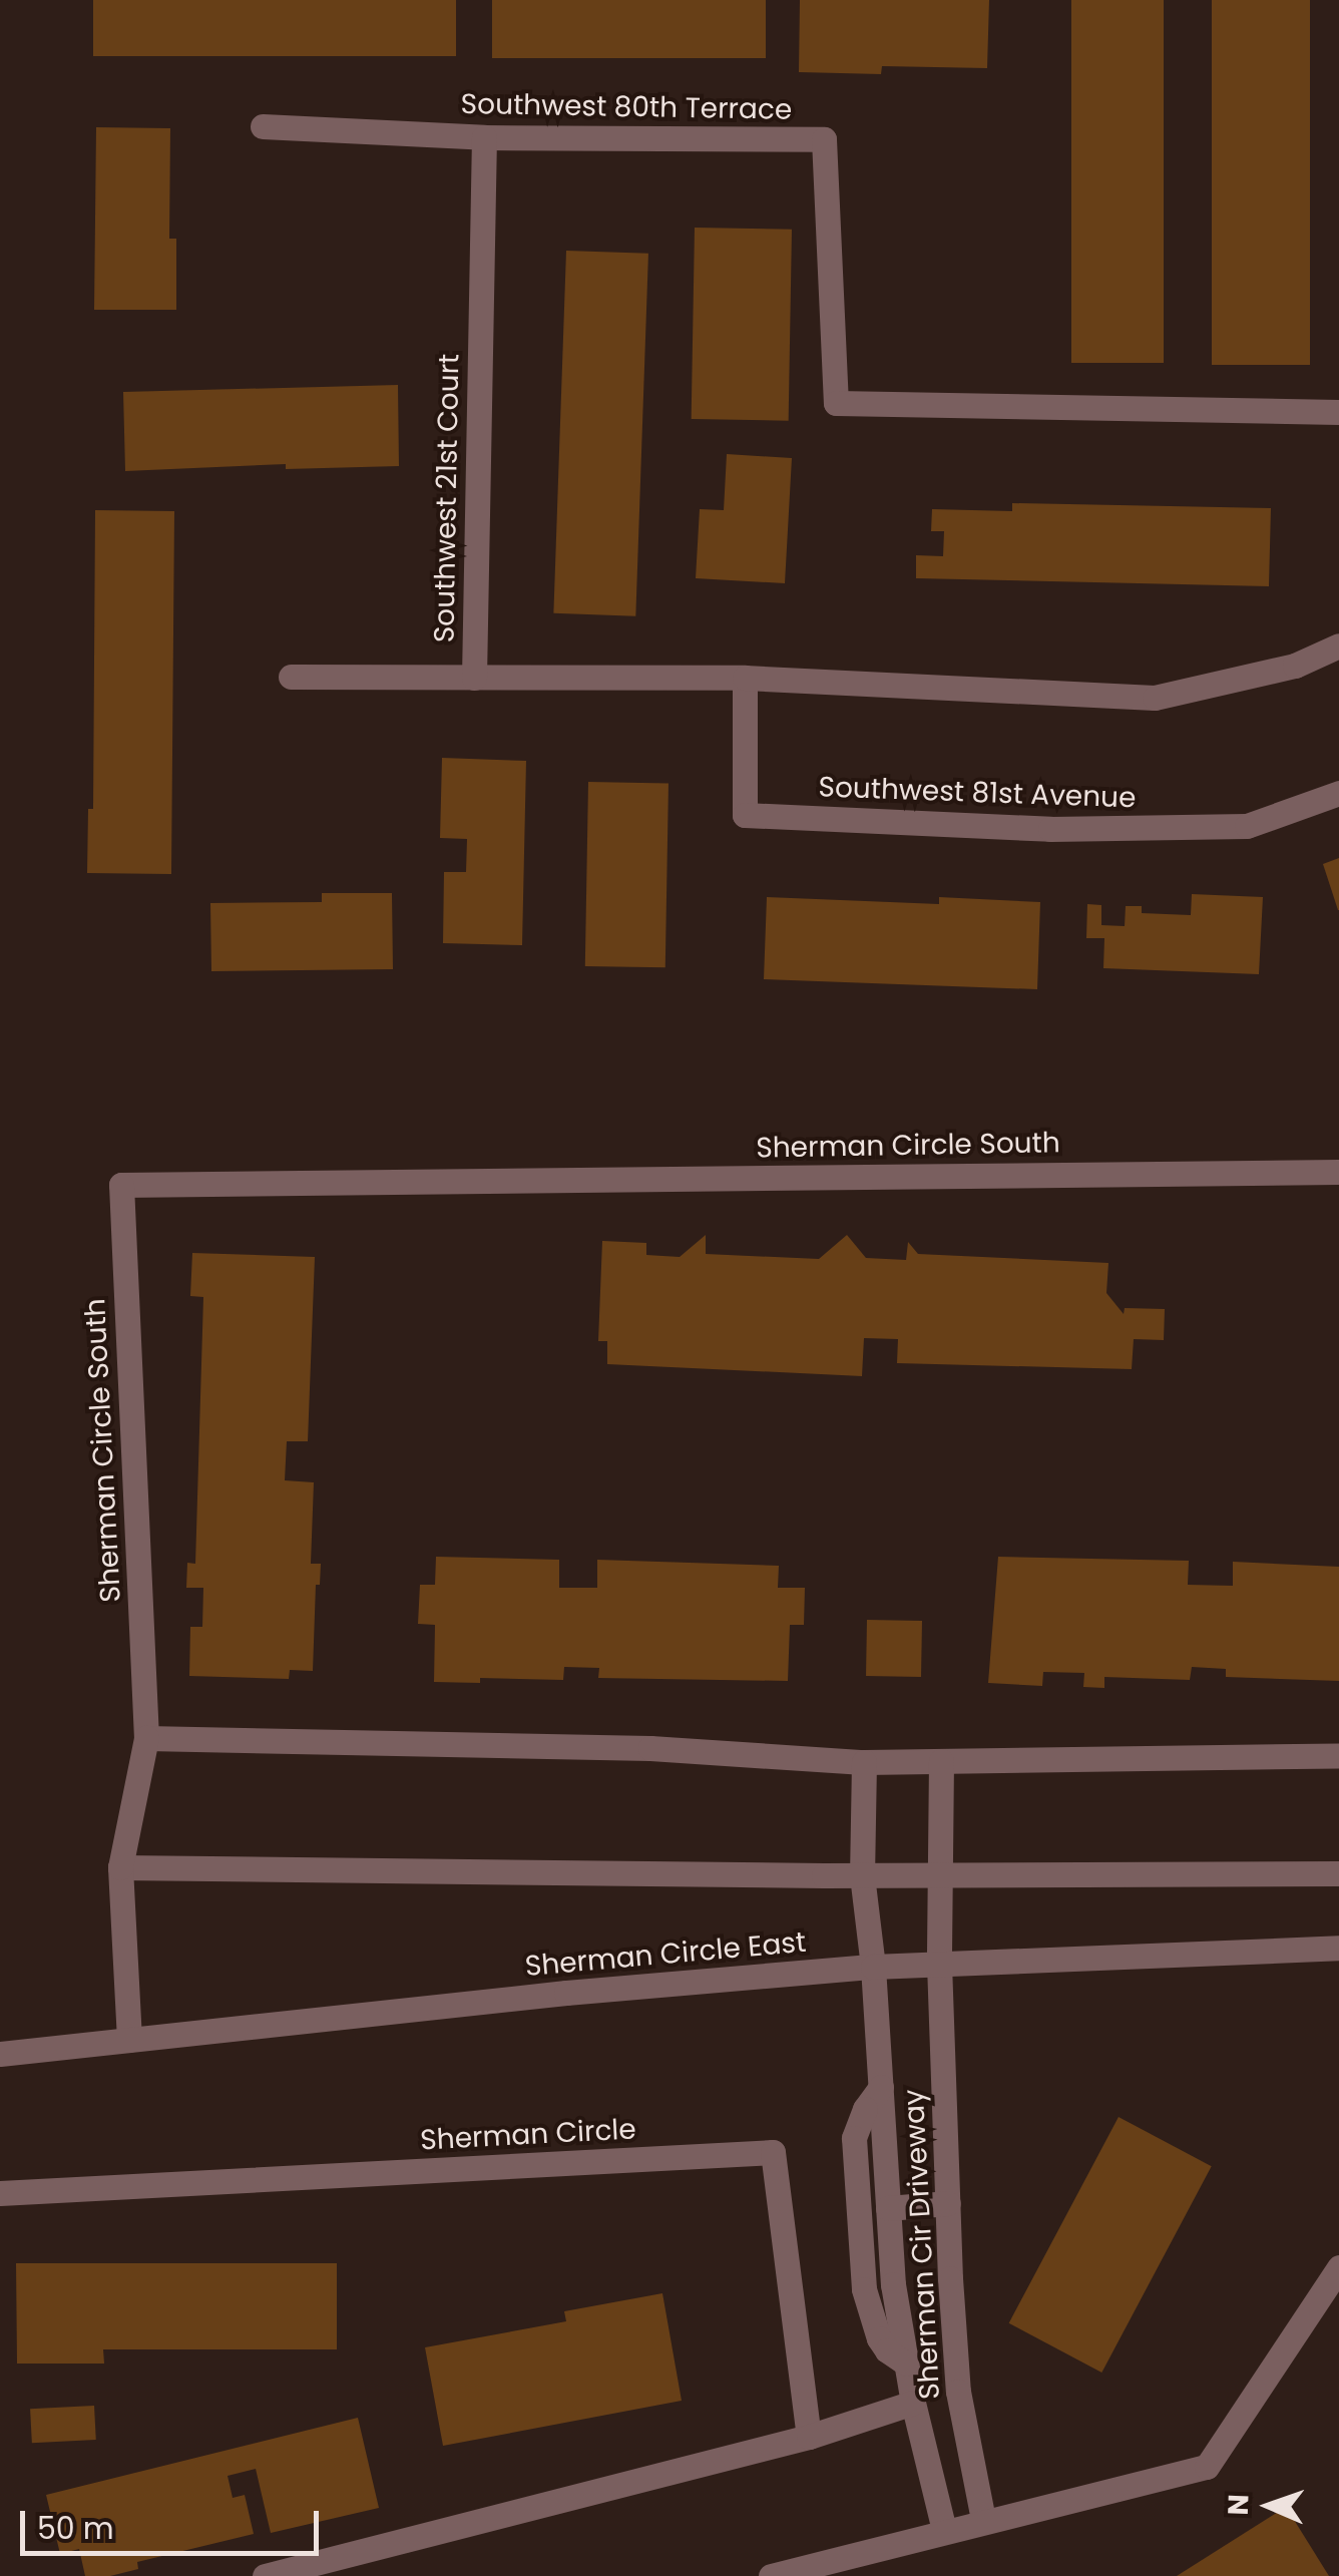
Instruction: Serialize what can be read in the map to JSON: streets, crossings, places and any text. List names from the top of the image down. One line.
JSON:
{"streets":{"street":["Southwest 80th Terrace","Southwest 21st Court","Southwest 81st Avenue","Sherman Circle South","Sherman Circle East","Sherman Circle","Sherman Cir Driveway"]},"crossings":[["Southwest 80th Terrace","Southwest 21st Court"],["Sherman Circle East","Sherman Cir Driveway"]],"scale_bar":"50 m","north":"left"}
